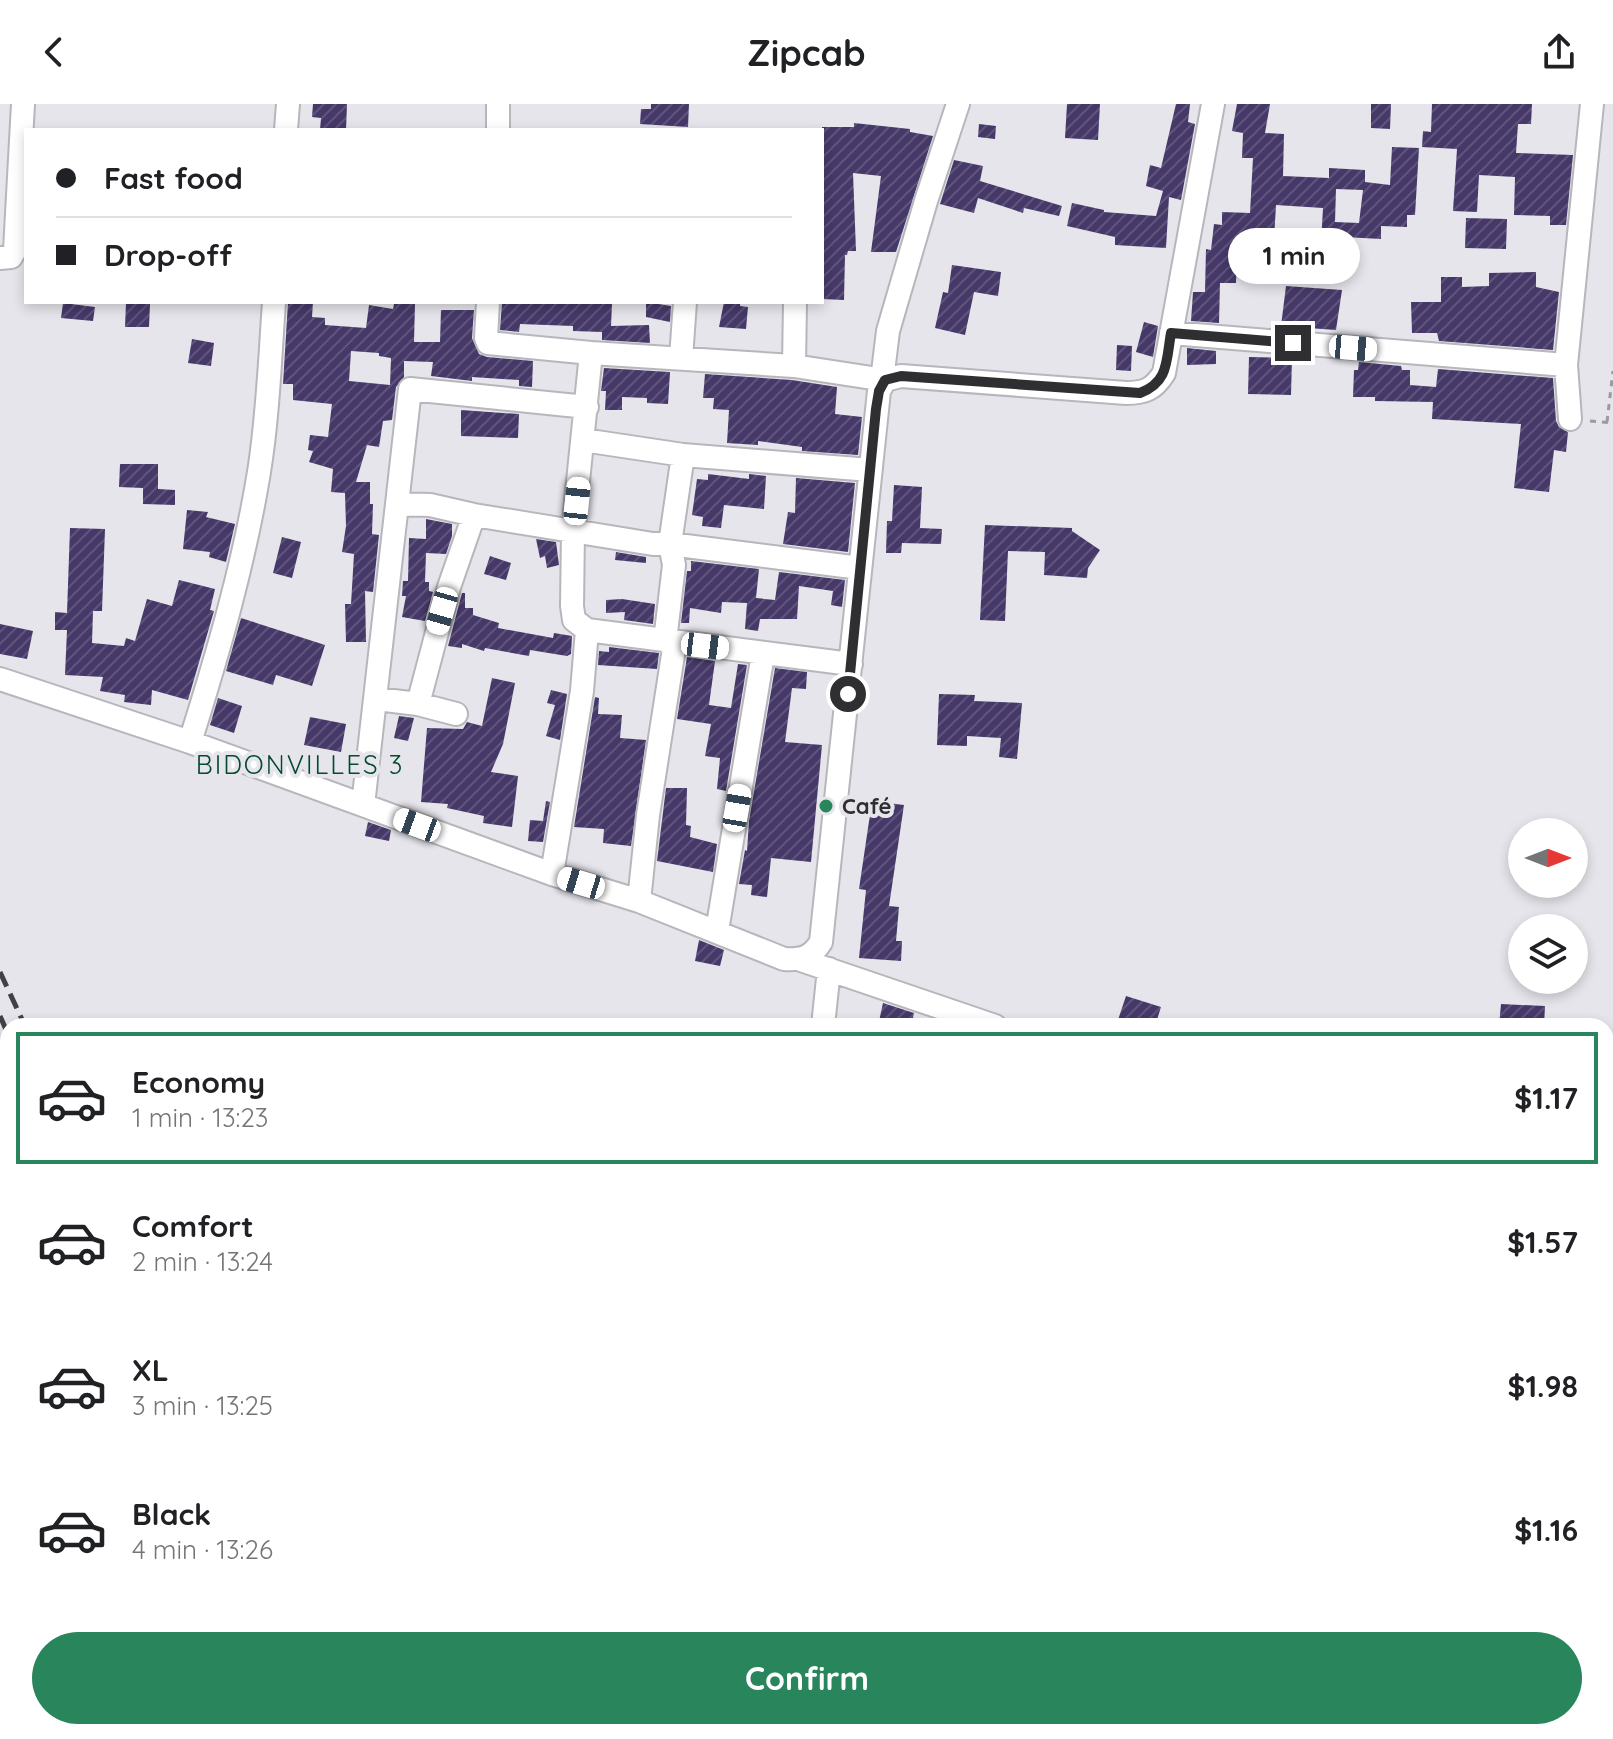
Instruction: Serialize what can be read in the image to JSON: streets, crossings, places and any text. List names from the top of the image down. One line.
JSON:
{"districts":["BIDONVILLES 3"],"places":["Café"],"north":"right","page":{"header":"Zipcab","banner":["Fast food","Drop-off"],"bubble":"1 min","list":[{"name":"Economy","note":"1 min · 13:23","value":"$1.17"},{"name":"Comfort","note":"2 min · 13:24","value":"$1.57"},{"name":"XL","note":"3 min · 13:25","value":"$1.98"},{"name":"Black","note":"4 min · 13:26","value":"$1.16"}],"buttons":"Confirm"}}
